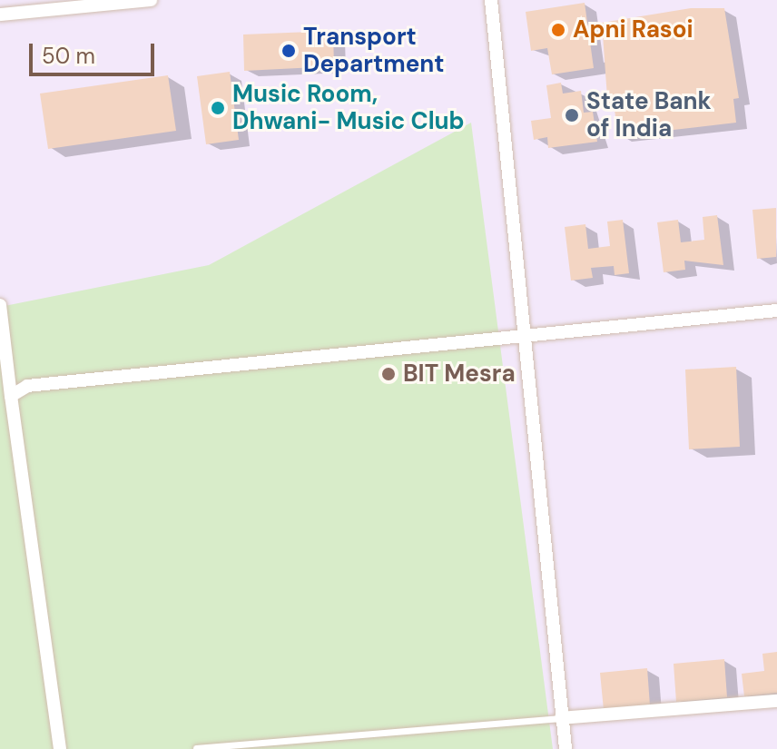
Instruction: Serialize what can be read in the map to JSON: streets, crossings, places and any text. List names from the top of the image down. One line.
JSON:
{"places":["Apni Rasoi","Transport Department","Music Room, Dhwani- Music Club","State Bank of India","BIT Mesra"],"scale_bar":"50 m"}
